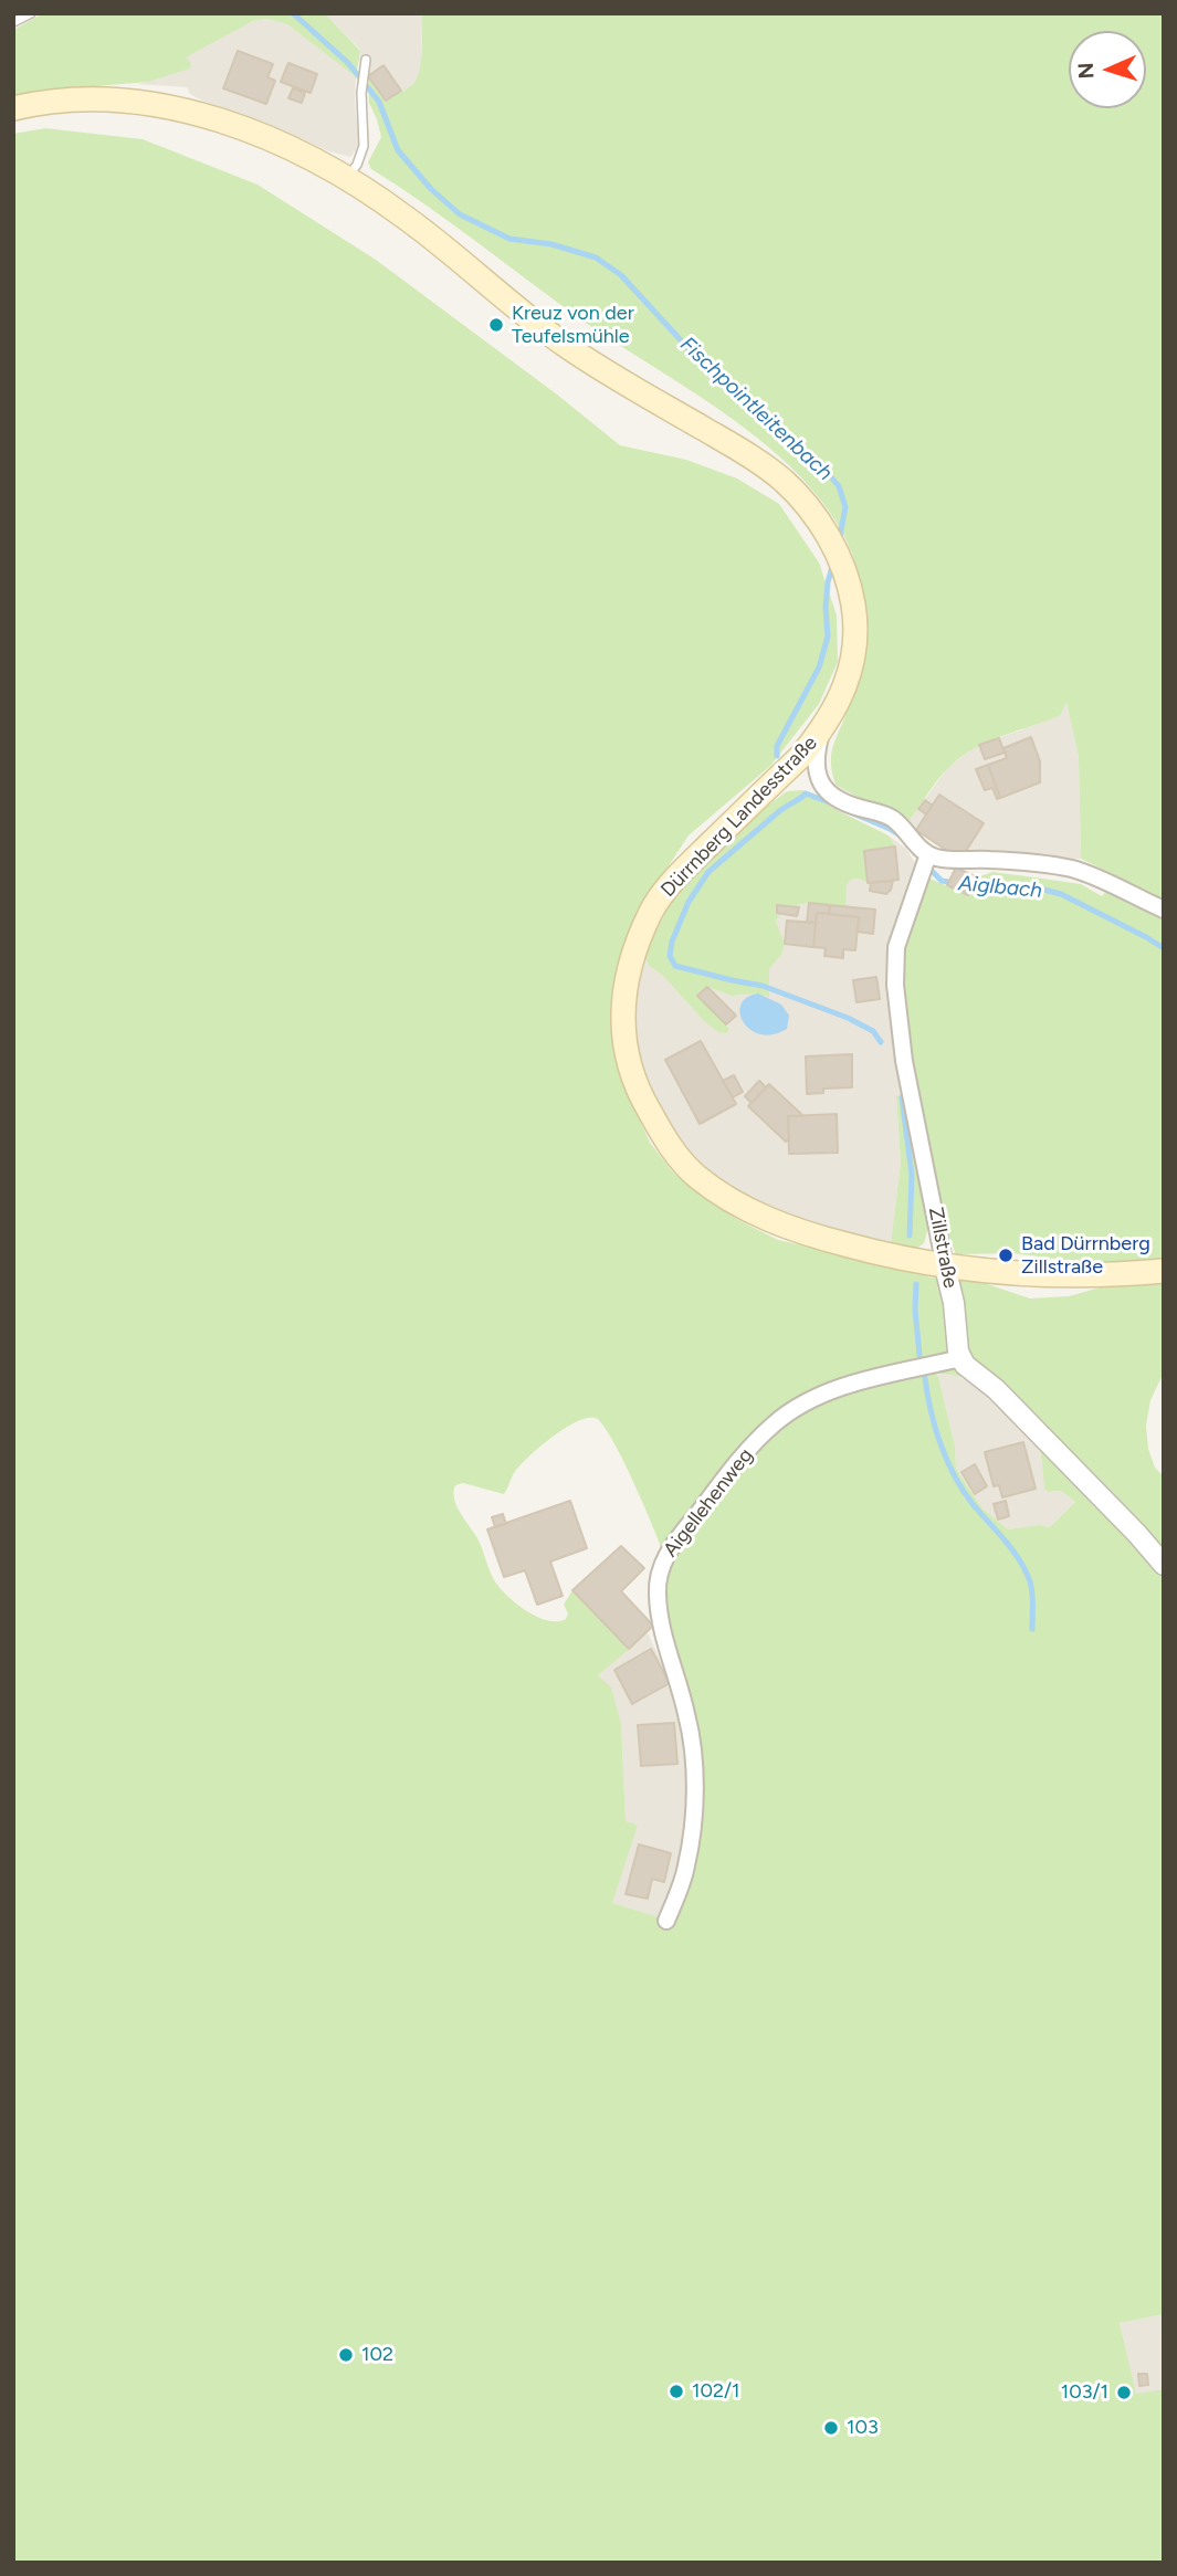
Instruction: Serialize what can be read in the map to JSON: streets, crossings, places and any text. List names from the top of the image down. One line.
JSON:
{"streets":{"main road":["Dürrnberg Landesstraße"],"street":["Zillstraße","Aigellehenweg"]},"crossings":[["Dürrnberg Landesstraße","Zillstraße"],["Zillstraße","Aigellehenweg"]],"water":["Fischpointleitenbach","Aiglbach"],"places":["Kreuz von der Teufelsmühle","Bad Dürrnberg Zillstraße","102","102/1","103/1","103"],"north":"left"}
